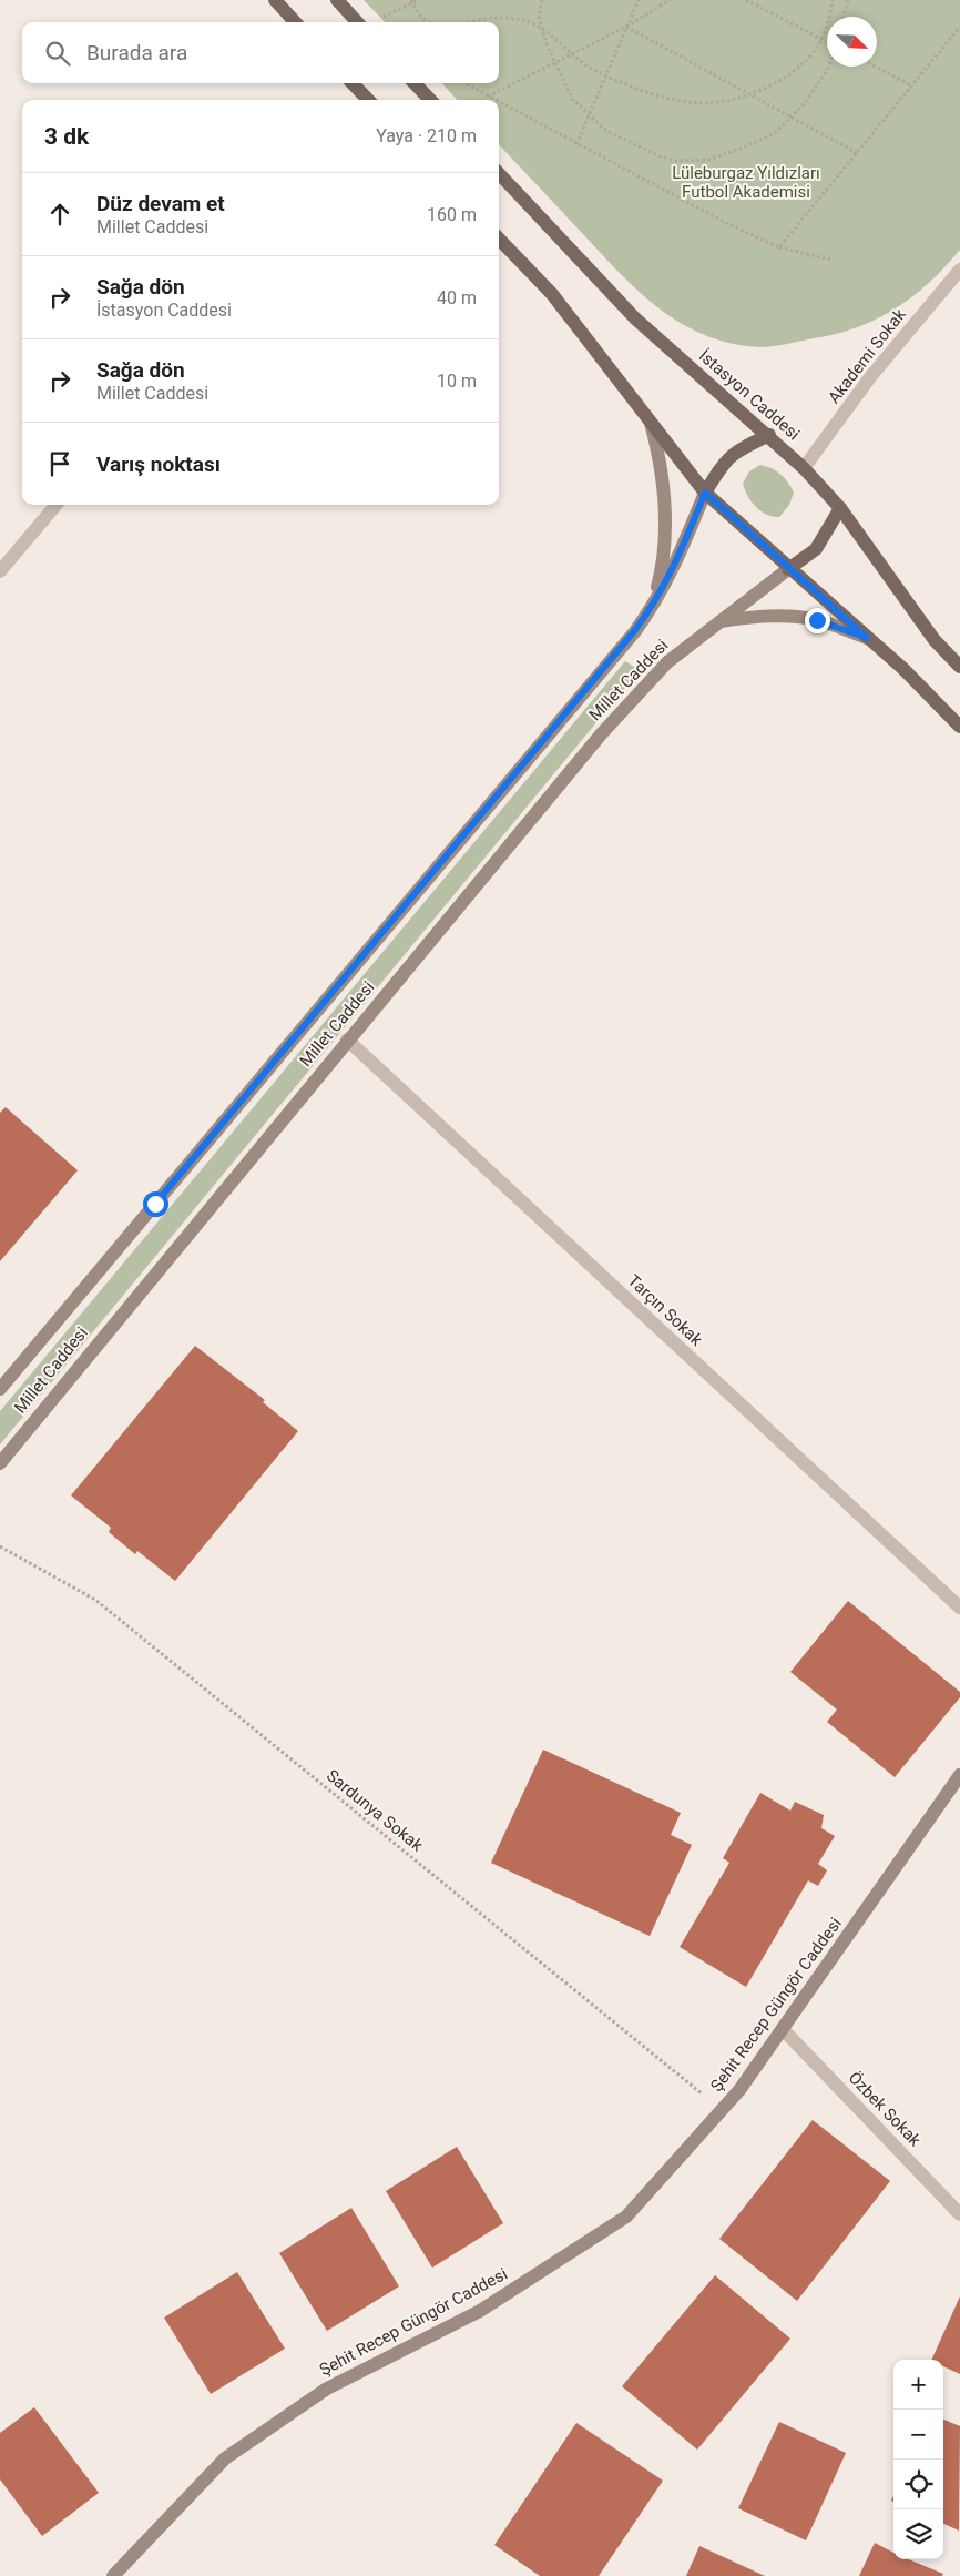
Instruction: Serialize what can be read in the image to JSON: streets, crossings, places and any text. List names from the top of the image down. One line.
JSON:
{"streets":{"main road":["İstasyon Caddesi","Millet Caddesi","Şehit Recep Güngör Caddesi"],"street":["Akademi Sokak","Tarçın Sokak","Özbek Sokak"],"path":["Sardunya Sokak"]},"crossings":[["Akademi Sokak","İstasyon Caddesi"],["Millet Caddesi","Tarçın Sokak"],["Sardunya Sokak","Şehit Recep Güngör Caddesi"],["Şehit Recep Güngör Caddesi","Özbek Sokak"]],"parks":["Lüleburgaz Yıldızları Futbol Akademisi"],"north":"bottom right","page":{"search":"Burada ara","heading":["3 dk","Yaya · 210 m"],"list":[["Düz devam et","Millet Caddesi","160 m"],["Sağa dön","İstasyon Caddesi","40 m"],["Sağa dön","Millet Caddesi","10 m"],"Varış noktası"],"map_buttons":["+","−"]}}
